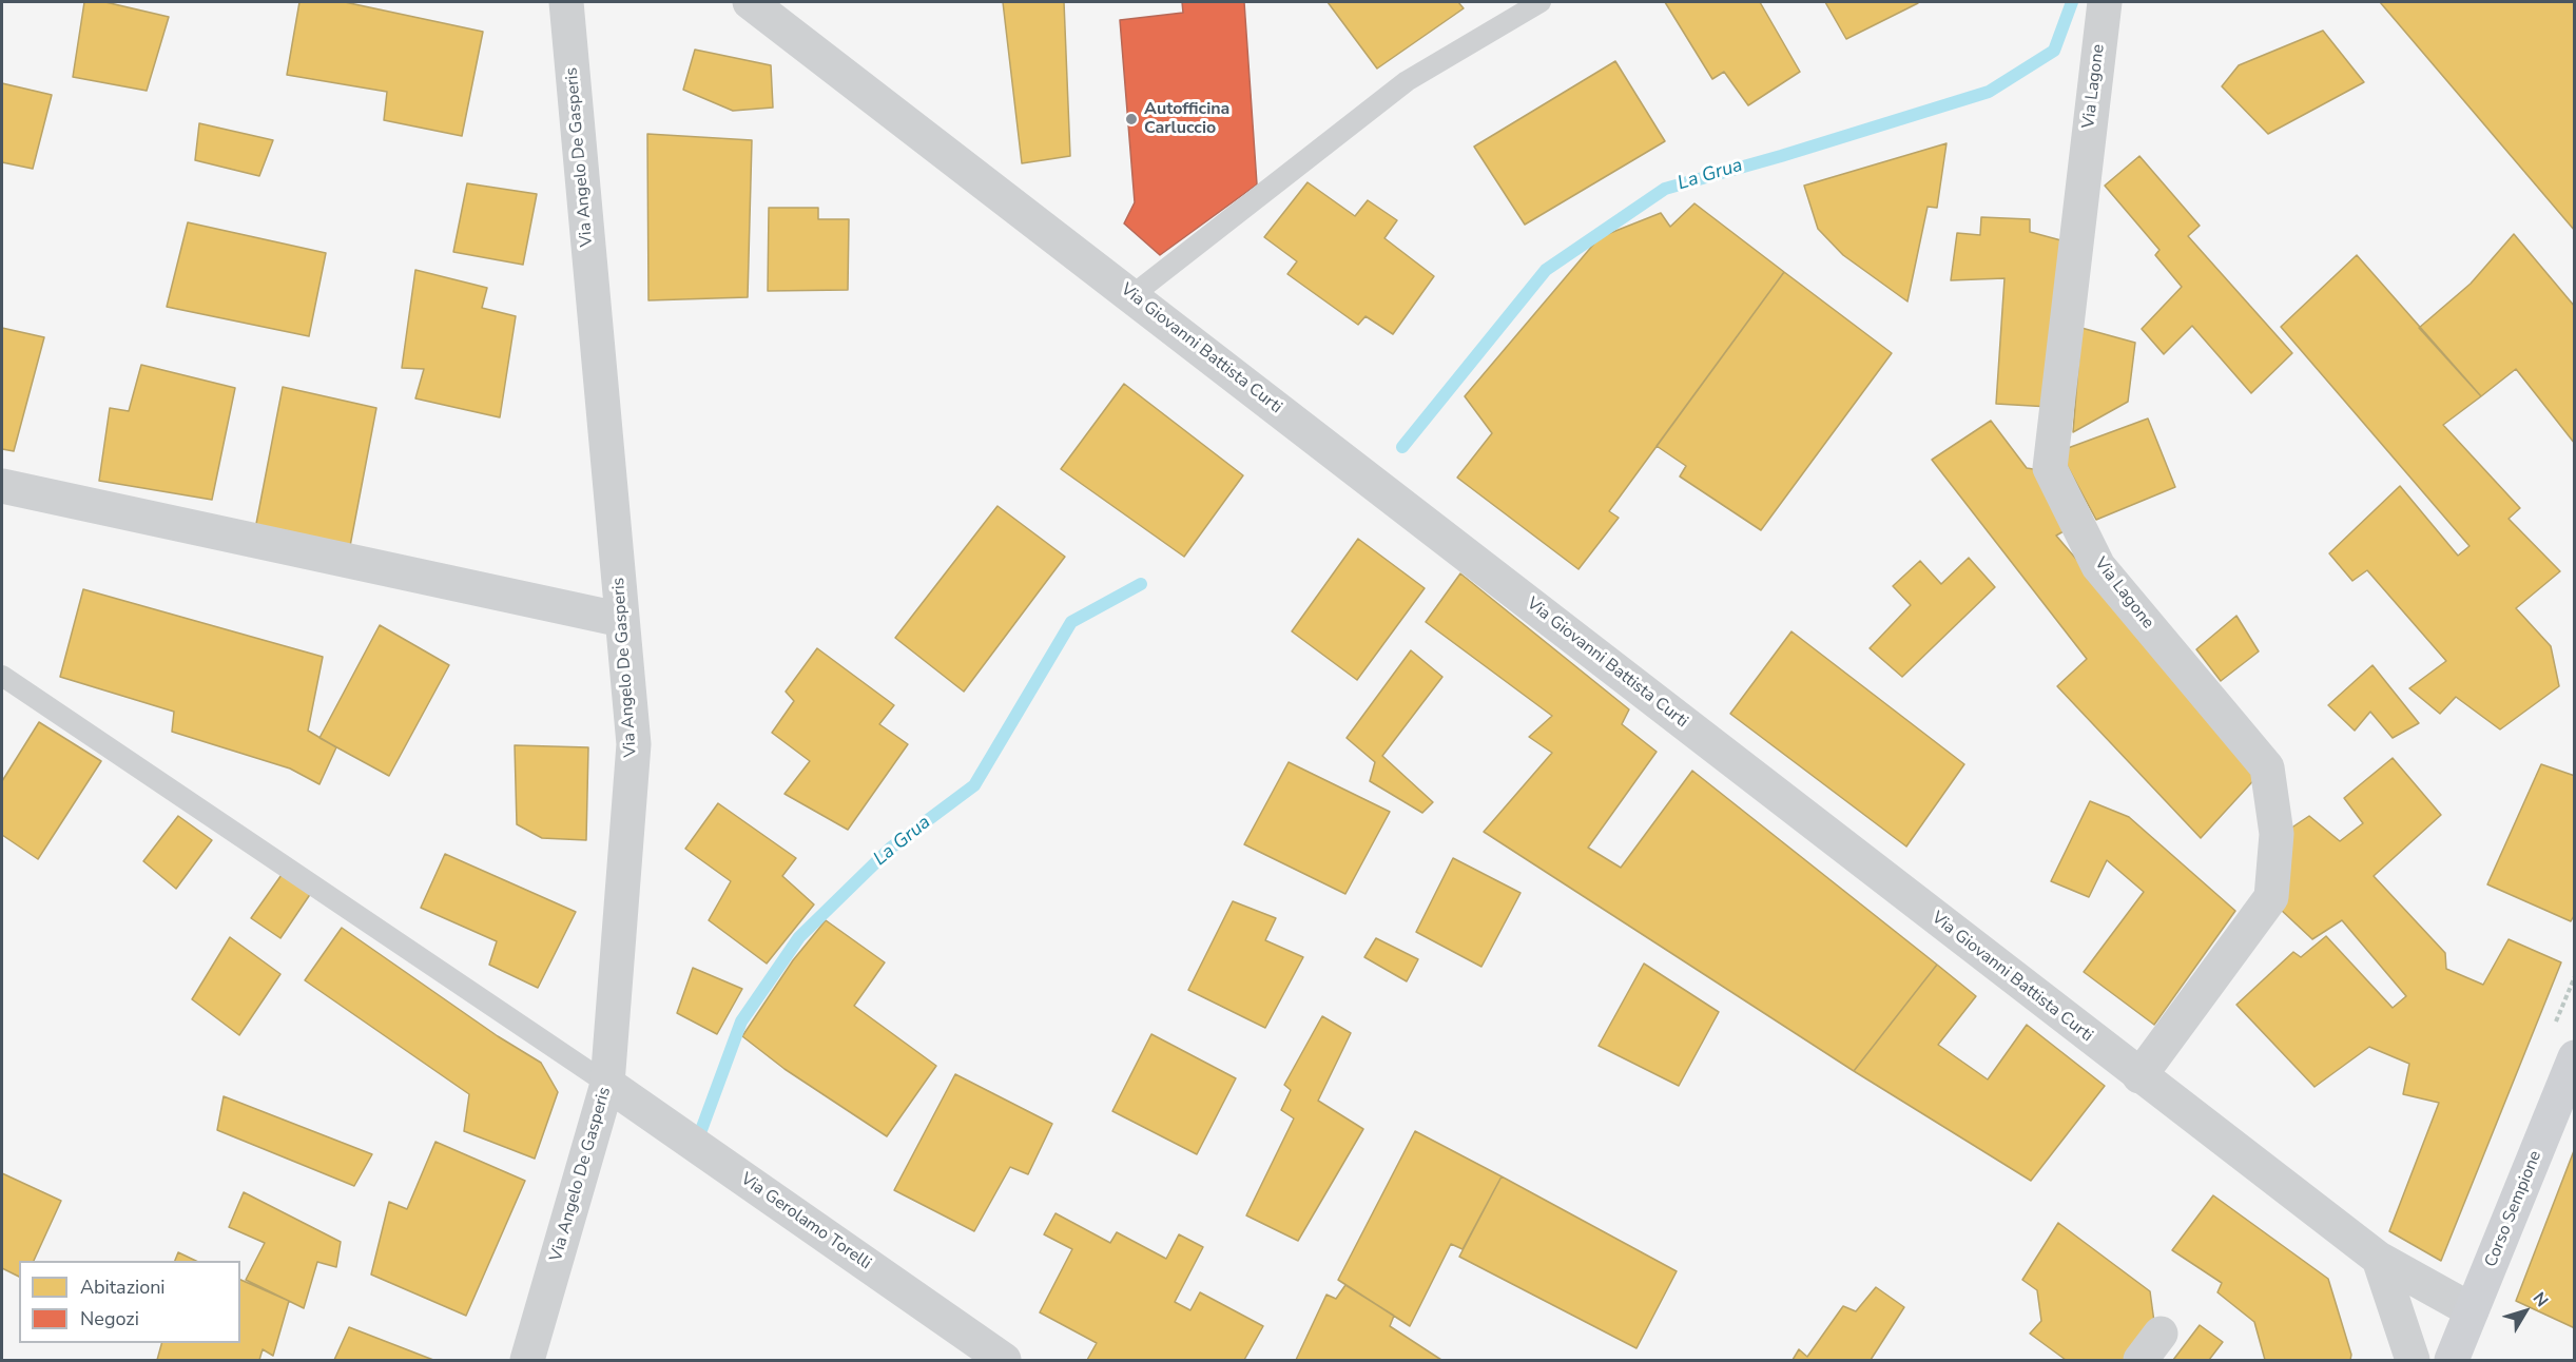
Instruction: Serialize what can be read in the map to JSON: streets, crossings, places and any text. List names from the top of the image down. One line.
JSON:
{"streets":{"main road":["Corso Sempione"],"street":["Via Lagone","Via Angelo De Gasperis","Via Giovanni Battista Curti","Via Gerolamo Torelli"]},"crossings":[["Via Lagone","Via Giovanni Battista Curti"],["Via Angelo De Gasperis","Via Gerolamo Torelli"],["Via Giovanni Battista Curti","Corso Sempione"]],"water":["La Grua"],"places":["Autofficina Carluccio"],"legend":["Abitazioni","Negozi"],"north":"top right"}
